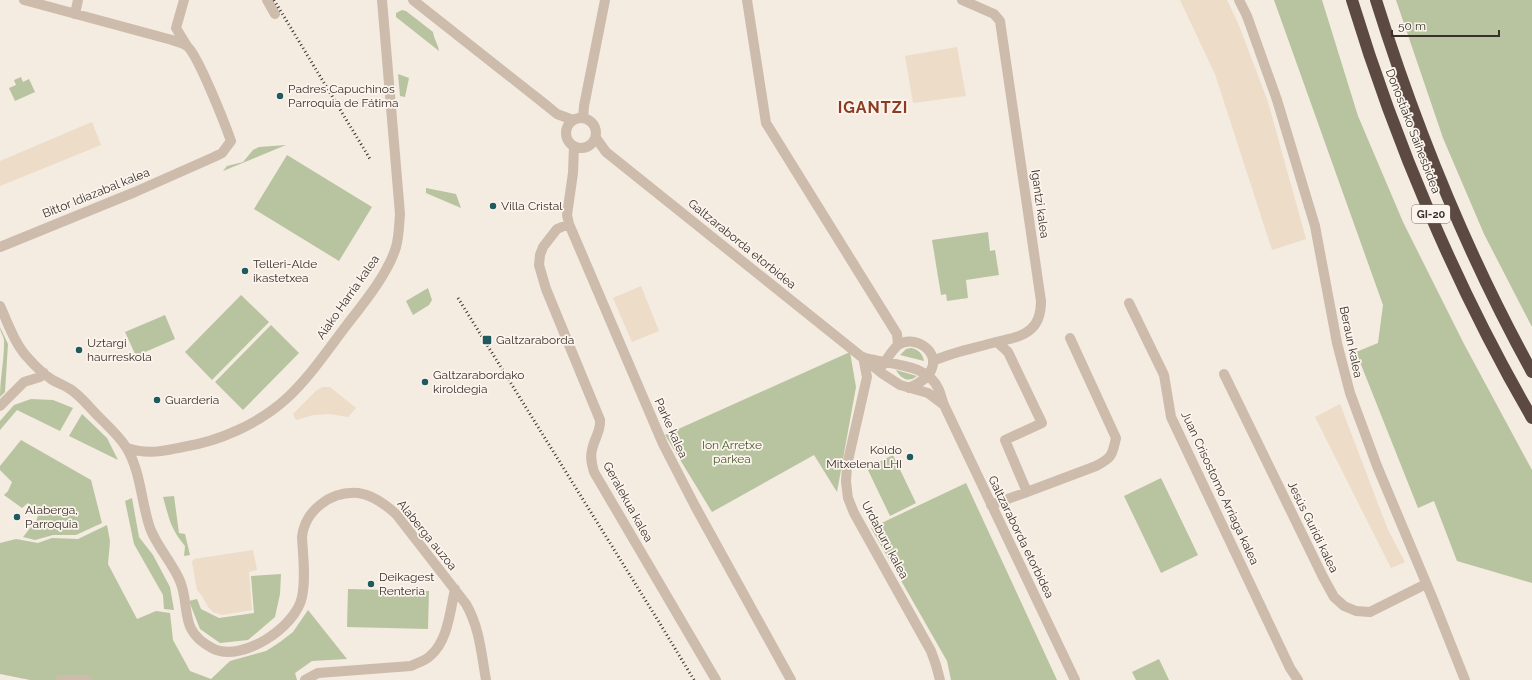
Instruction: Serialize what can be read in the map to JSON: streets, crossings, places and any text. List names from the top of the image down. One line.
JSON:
{"streets":{"highway":["Donostiako Saihesbidea","GI-20"],"street":["Bittor Idiazabal kalea","Igantzi kalea","Galtzaraborda etorbidea","Aiako Harria kalea","Beraun kalea","Parke kalea","Juan Crisostomo Arriaga kalea","Geralekua kalea","Jesús Guridi kalea","Alaberga auzoa","Urdaburu kalea"]},"crossings":[["Galtzaraborda etorbidea","Parke kalea"],["Galtzaraborda etorbidea","Urdaburu kalea"],["Aiako Harria kalea","Alaberga auzoa"],["Beraun kalea","Jesús Guridi kalea"],["Parke kalea","Geralekua kalea"]],"districts":["IGANTZI"],"parks":["Ion Arretxe parkea"],"places":{"other":["Padres Capuchinos Parroquia de Fátima","Villa Cristal","Telleri-Alde ikastetxea","Uztargi haurreskola","Galtzarabordako kiroldegia","Guarderia","Koldo Mitxelena LHI","Alaberga, Parroquia","Deikagest Renteria"],"transit":["Galtzaraborda"]},"scale_bar":"50 m"}
